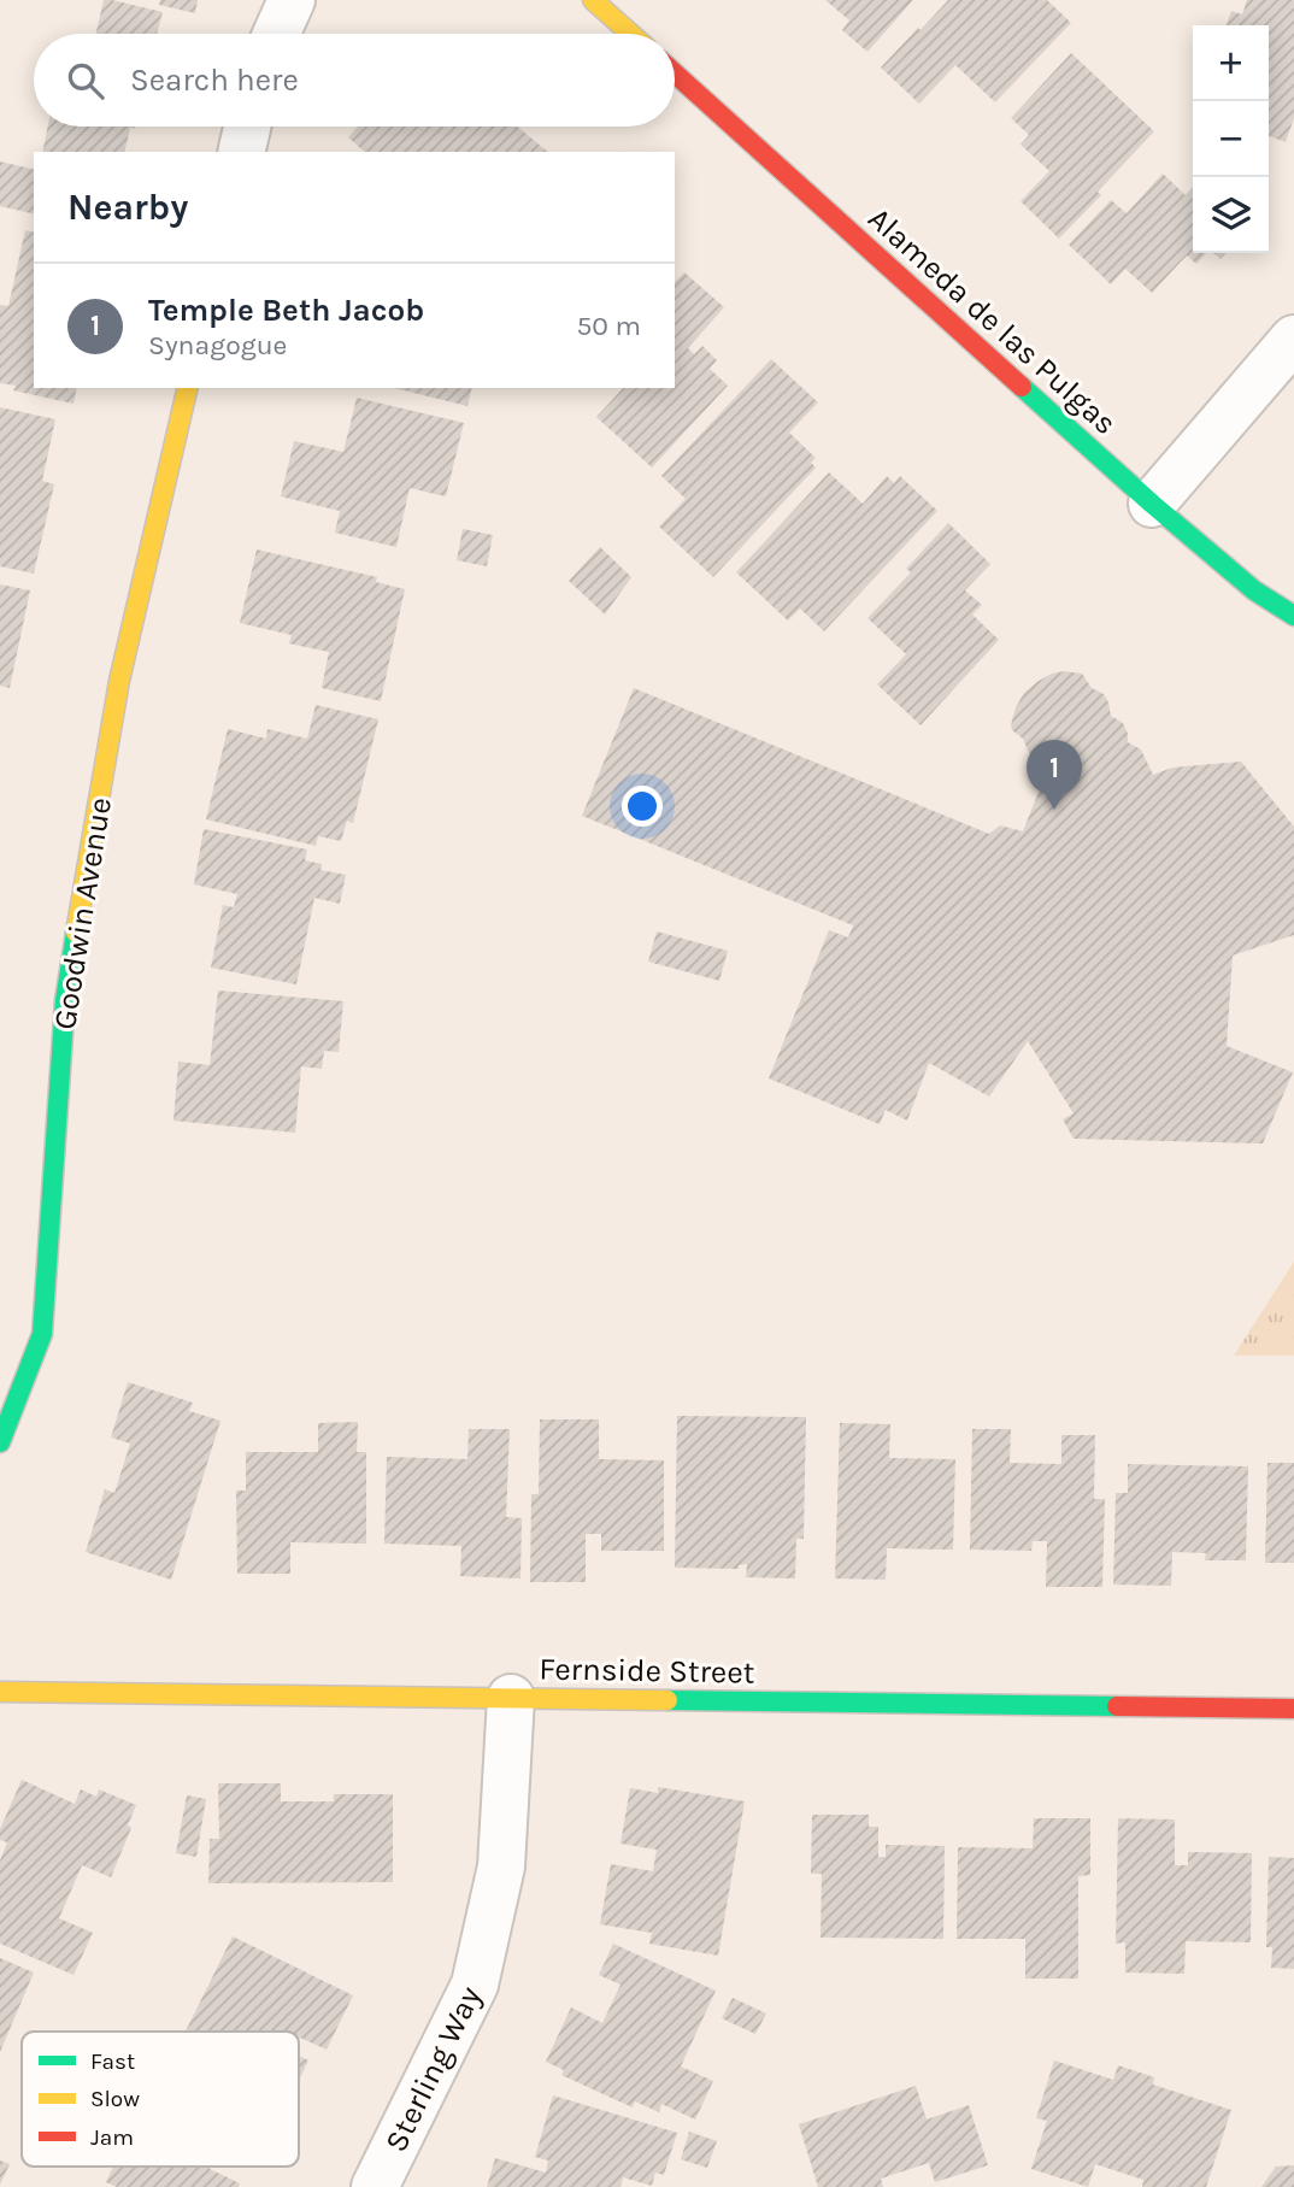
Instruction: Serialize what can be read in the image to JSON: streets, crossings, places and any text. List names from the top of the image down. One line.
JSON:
{"streets":{"street":["Alameda de las Pulgas","Goodwin Avenue","Fernside Street","Sterling Way"]},"crossings":[["Fernside Street","Sterling Way"]],"legend":["Fast","Slow","Jam"],"page":{"map_buttons":["+","−"],"search":"Search here","heading":"Nearby","list":[{"mark":"1","name":"Temple Beth Jacob","note":"Synagogue","value":"50 m"}],"pins":"1"}}
